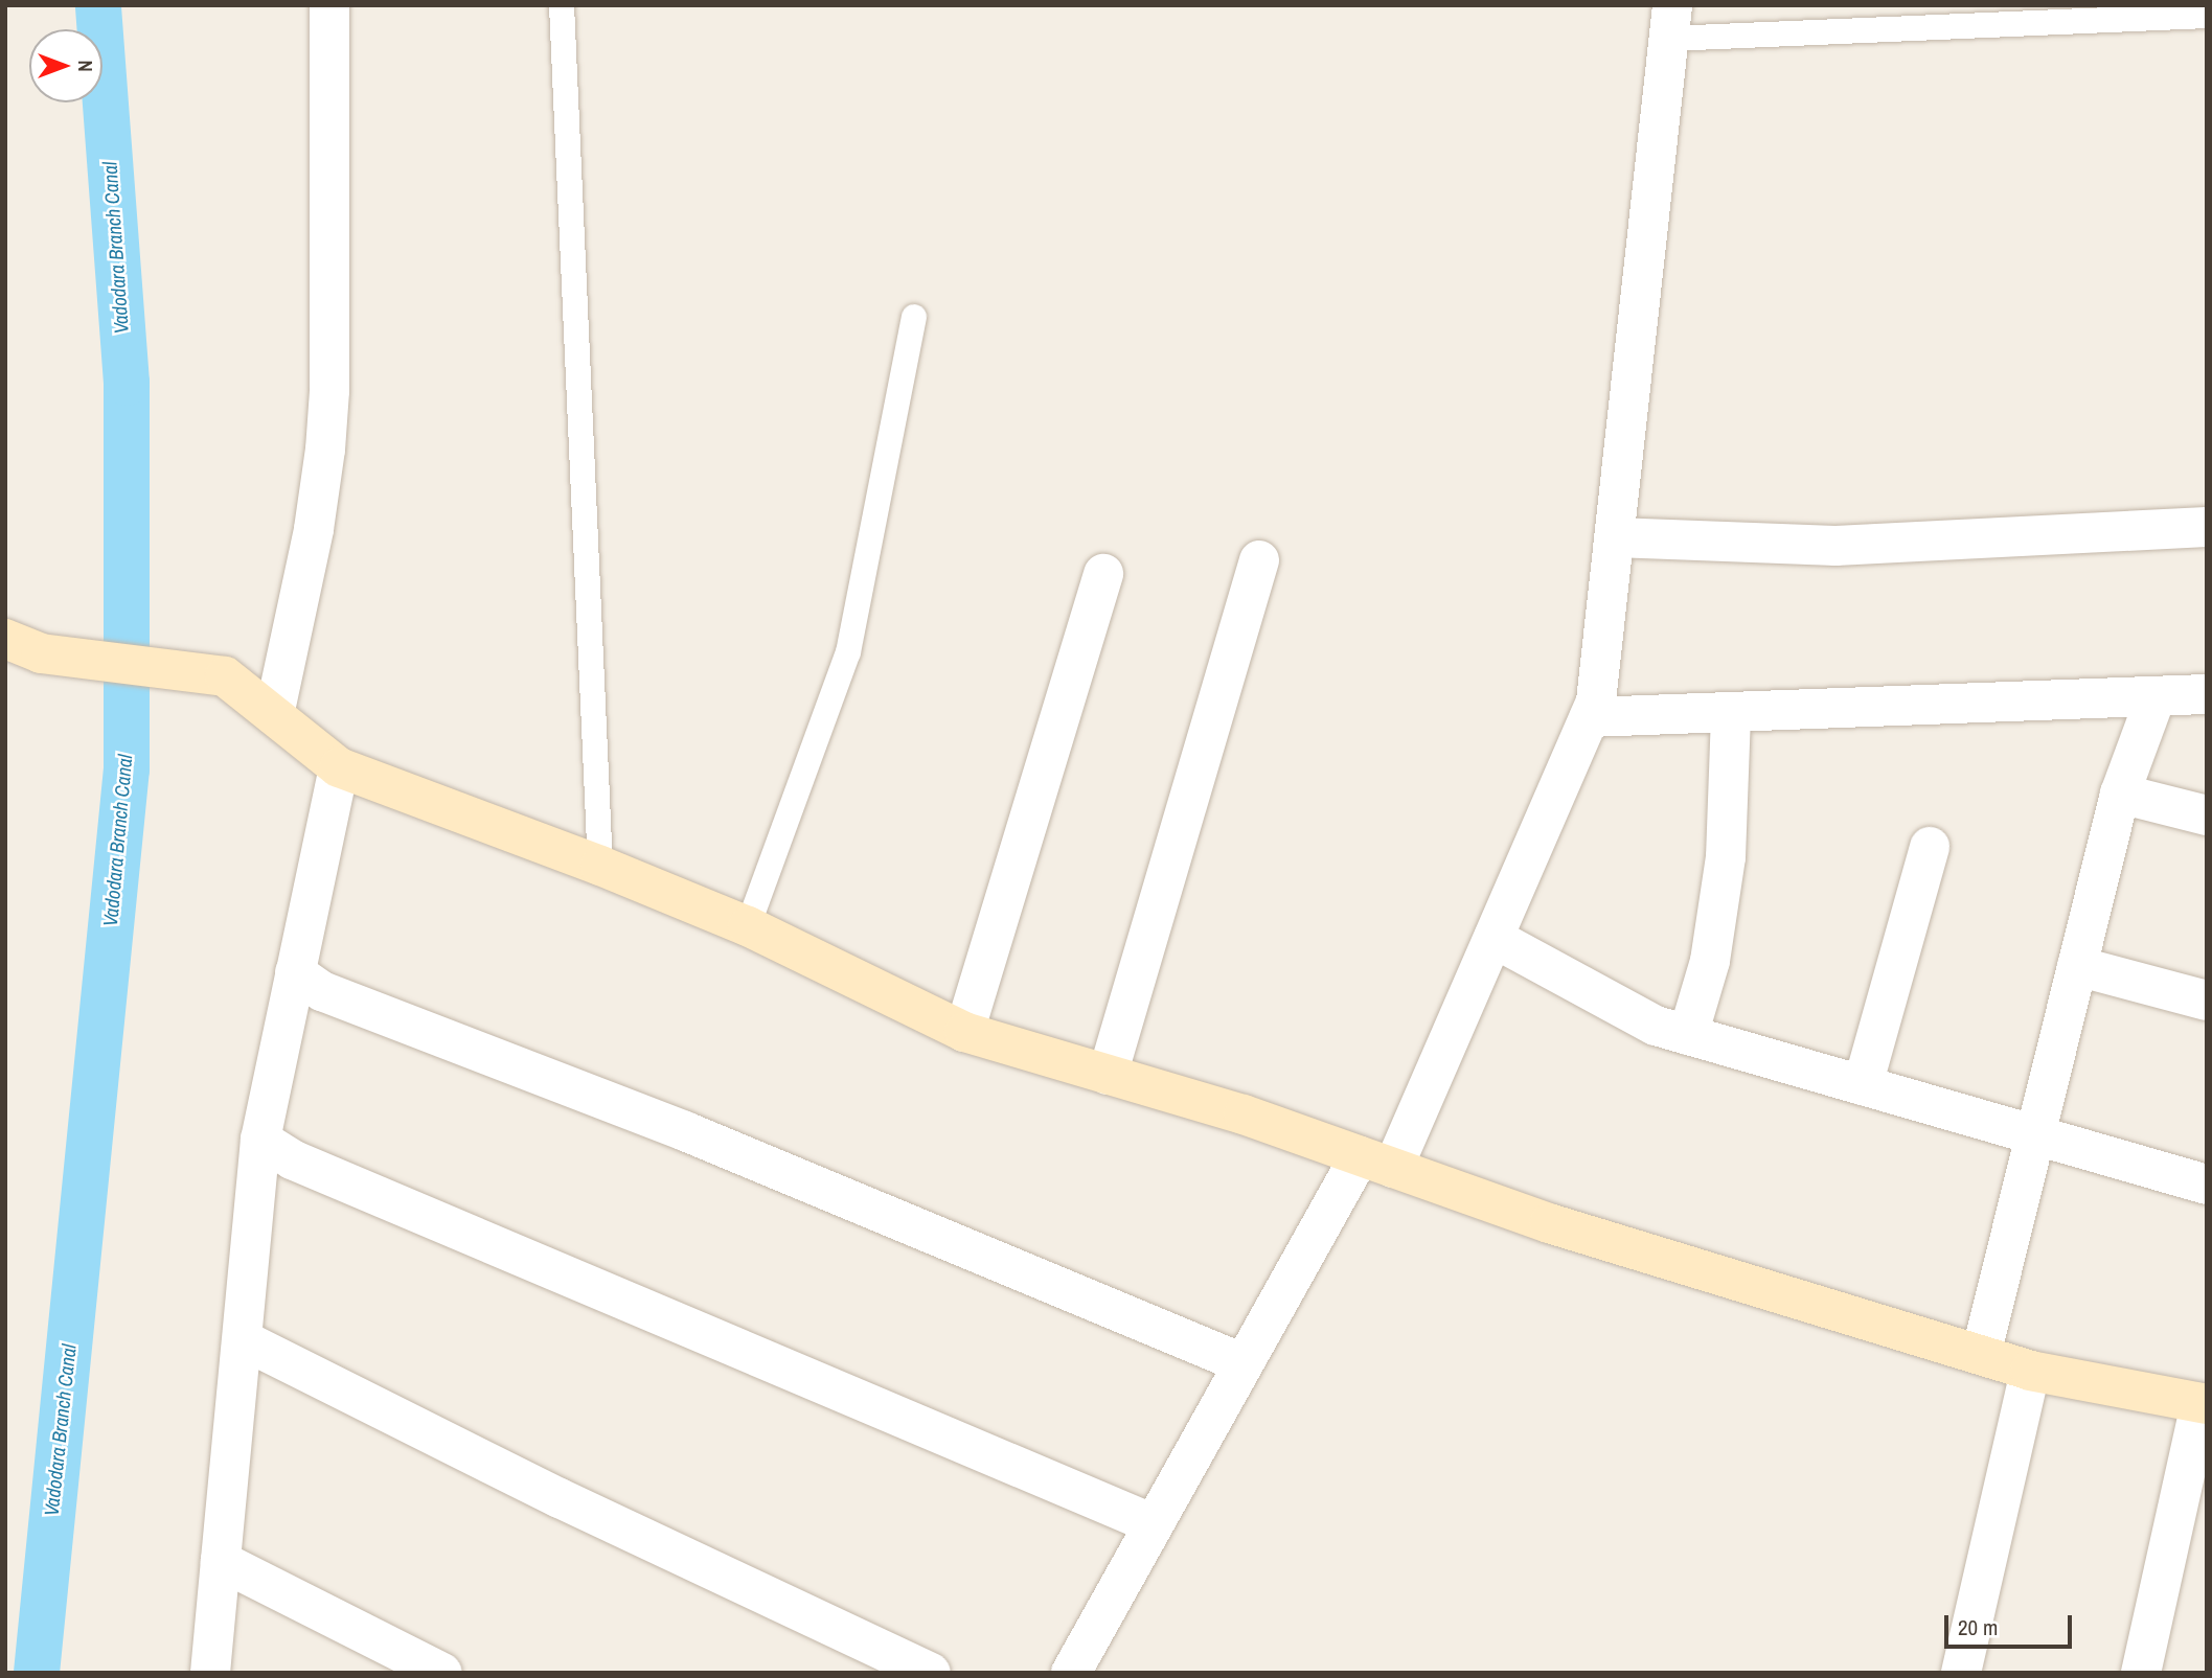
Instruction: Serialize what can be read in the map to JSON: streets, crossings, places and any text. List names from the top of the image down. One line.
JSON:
{"water":["Vadodara Branch Canal"],"scale_bar":"20 m","north":"right"}
